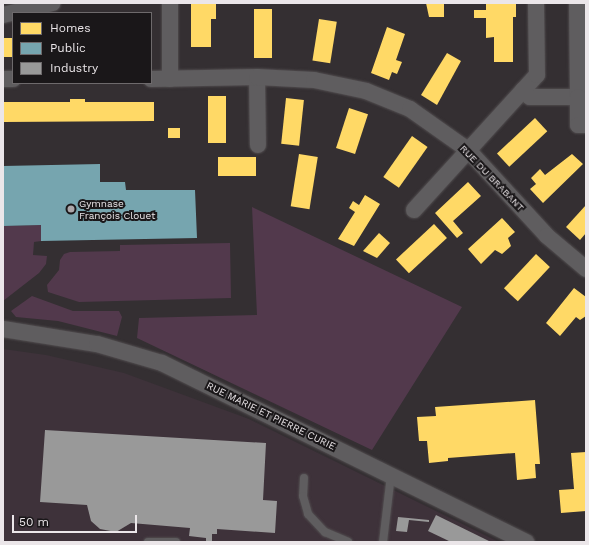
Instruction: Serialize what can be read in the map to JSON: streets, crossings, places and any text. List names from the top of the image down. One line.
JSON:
{"streets":{"street":["RUE DU BRABANT","RUE MARIE ET PIERRE CURIE"]},"places":["Gymnase François Clouet"],"legend":["Homes","Public","Industry"],"scale_bar":"50 m"}
